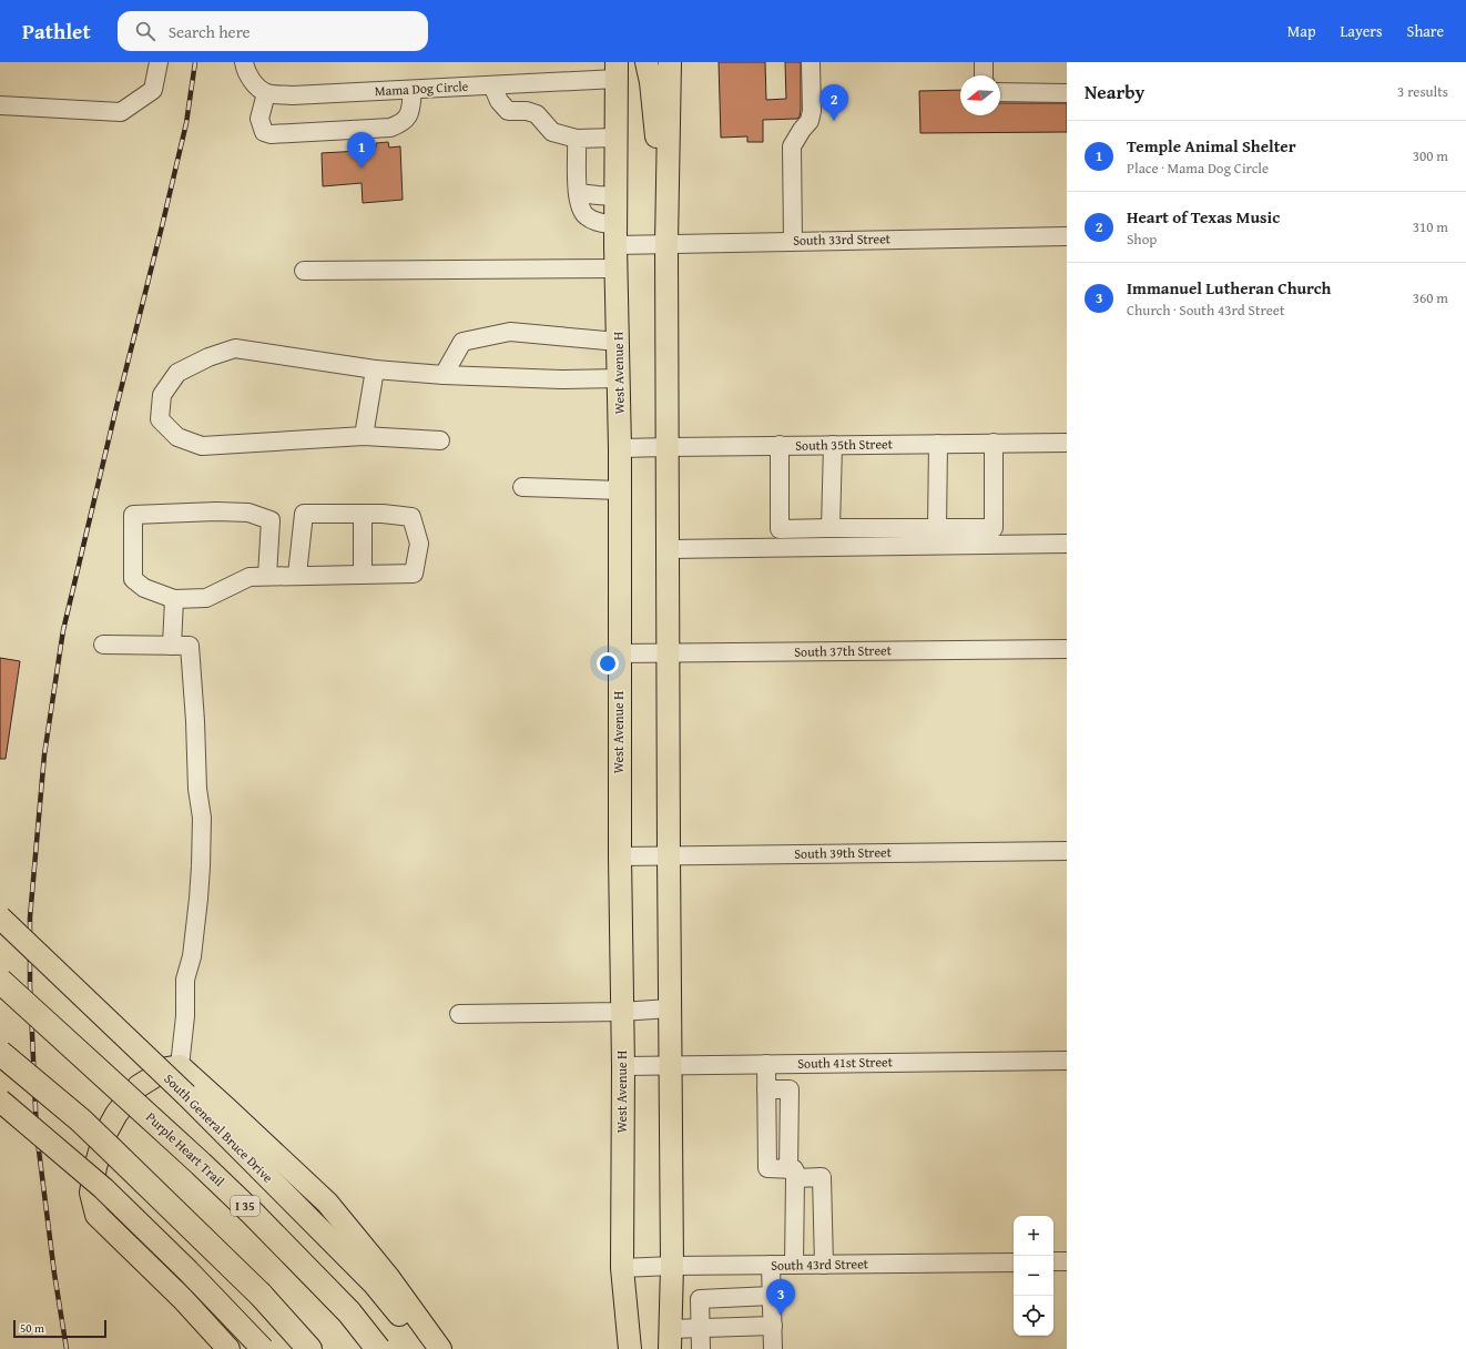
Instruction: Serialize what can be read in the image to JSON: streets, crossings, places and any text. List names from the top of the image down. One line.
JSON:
{"streets":{"highway":["Purple Heart Trail","I 35"],"main road":["West Avenue H","South General Bruce Drive"],"street":["Mama Dog Circle","South 33rd Street","South 35th Street","South 37th Street","South 39th Street","South 41st Street","South 43rd Street"]},"crossings":[["Mama Dog Circle","West Avenue H"],["South 33rd Street","West Avenue H"],["West Avenue H","South 35th Street"],["West Avenue H","South 37th Street"],["West Avenue H","South 39th Street"],["West Avenue H","South 41st Street"],["West Avenue H","South 43rd Street"]],"scale_bar":"50 m","north":"left","page":{"header":"Pathlet","search":"Search here","nav":["Map","Layers","Share"],"heading":["Nearby","3 results"],"pins":["2","1","3"],"list":[{"mark":"1","name":"Temple Animal Shelter","note":"Place · Mama Dog Circle","value":"300 m"},{"mark":"2","name":"Heart of Texas Music","note":"Shop","value":"310 m"},{"mark":"3","name":"Immanuel Lutheran Church","note":"Church · South 43rd Street","value":"360 m"}],"map_buttons":["+","−"],"scale":"50 m"}}
